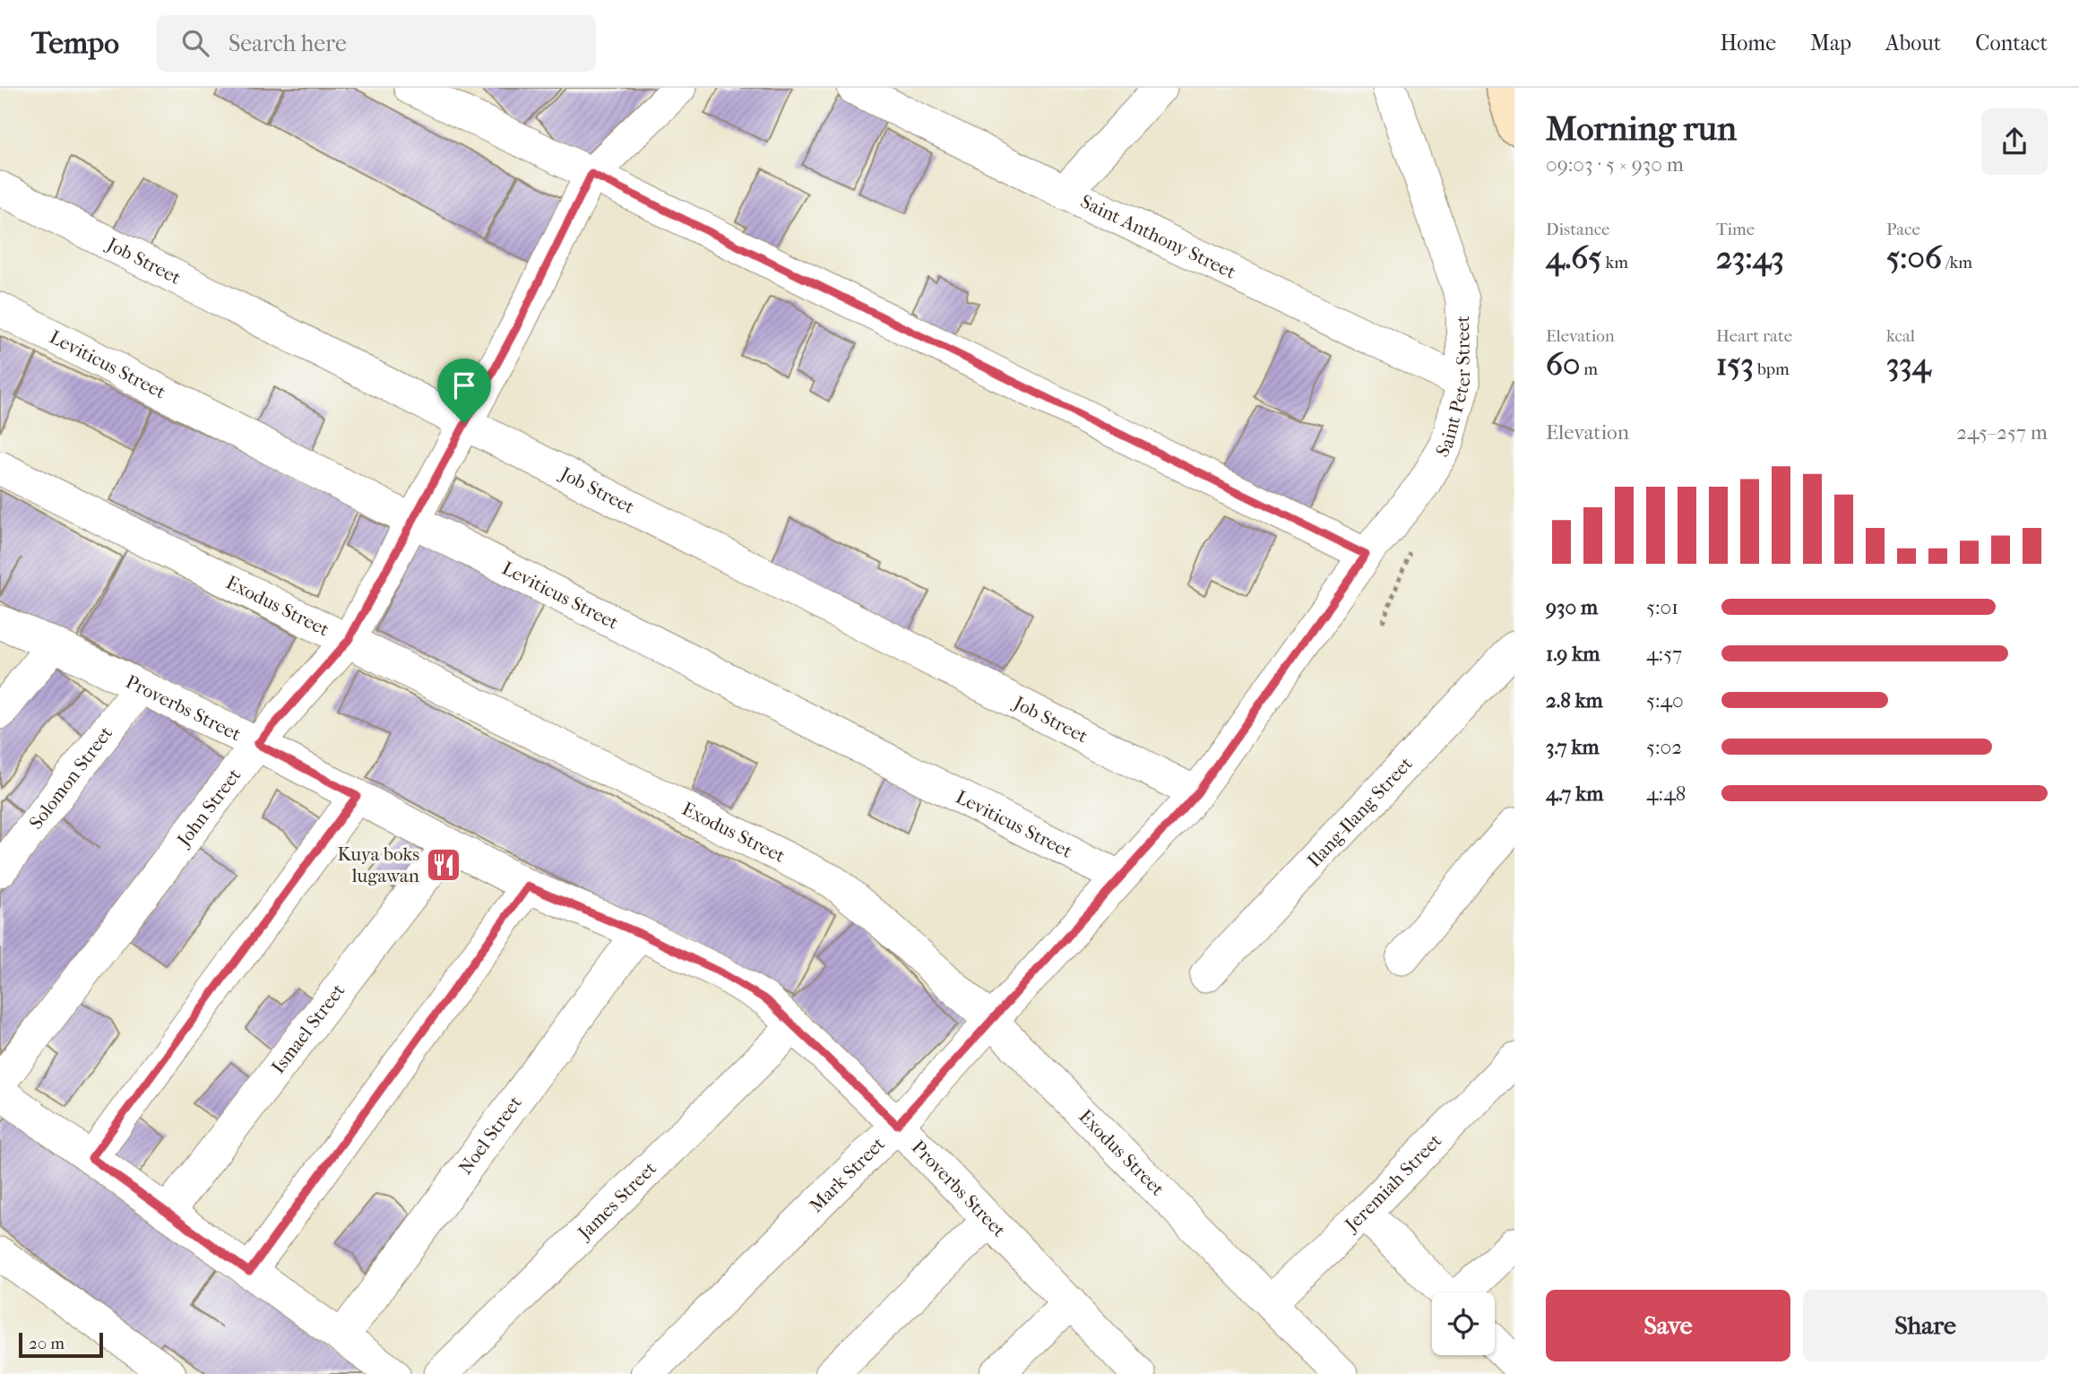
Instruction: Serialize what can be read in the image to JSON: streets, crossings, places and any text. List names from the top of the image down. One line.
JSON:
{"streets":{"street":["Saint Anthony Street","Job Street","Leviticus Street","Saint Peter Street","Exodus Street","Proverbs Street","Solomon Street","John Street","Ilang-Ilang Street","Ismael Street","Noel Street","Mark Street","Jeremiah Street","James Street"]},"crossings":[["Saint Anthony Street","Saint Peter Street"],["Job Street","John Street"],["Job Street","Mark Street"],["Leviticus Street","John Street"],["Leviticus Street","Mark Street"],["Saint Peter Street","Mark Street"],["Exodus Street","John Street"],["Exodus Street","Mark Street"],["Exodus Street","Jeremiah Street"],["Proverbs Street","Solomon Street"],["Proverbs Street","John Street"],["Proverbs Street","Ismael Street"],["Proverbs Street","Noel Street"],["Proverbs Street","Mark Street"],["Proverbs Street","James Street"]],"places":{"restaurant":["Kuya boks lugawan"]},"scale_bar":"20 m","page":{"header":"Tempo","search":"Search here","nav":["Home","Map","About","Contact"],"heading":["Morning run","09:03 · 5 × 930 m"],"stats":[["Distance","4.65 km"],["Time","23:43"],["Pace","5:06 /km"],["Elevation","60 m"],["Heart rate","153 bpm"],["kcal","334"]],"chart":["Elevation","245–257 m"],"list":[{"name":"930 m","note":"5:01"},{"name":"1.9 km","note":"4:57"},{"name":"2.8 km","note":"5:40"},{"name":"3.7 km","note":"5:02"},{"name":"4.7 km","note":"4:48"}],"buttons":["Save","Share"],"scale":"20 m"}}
